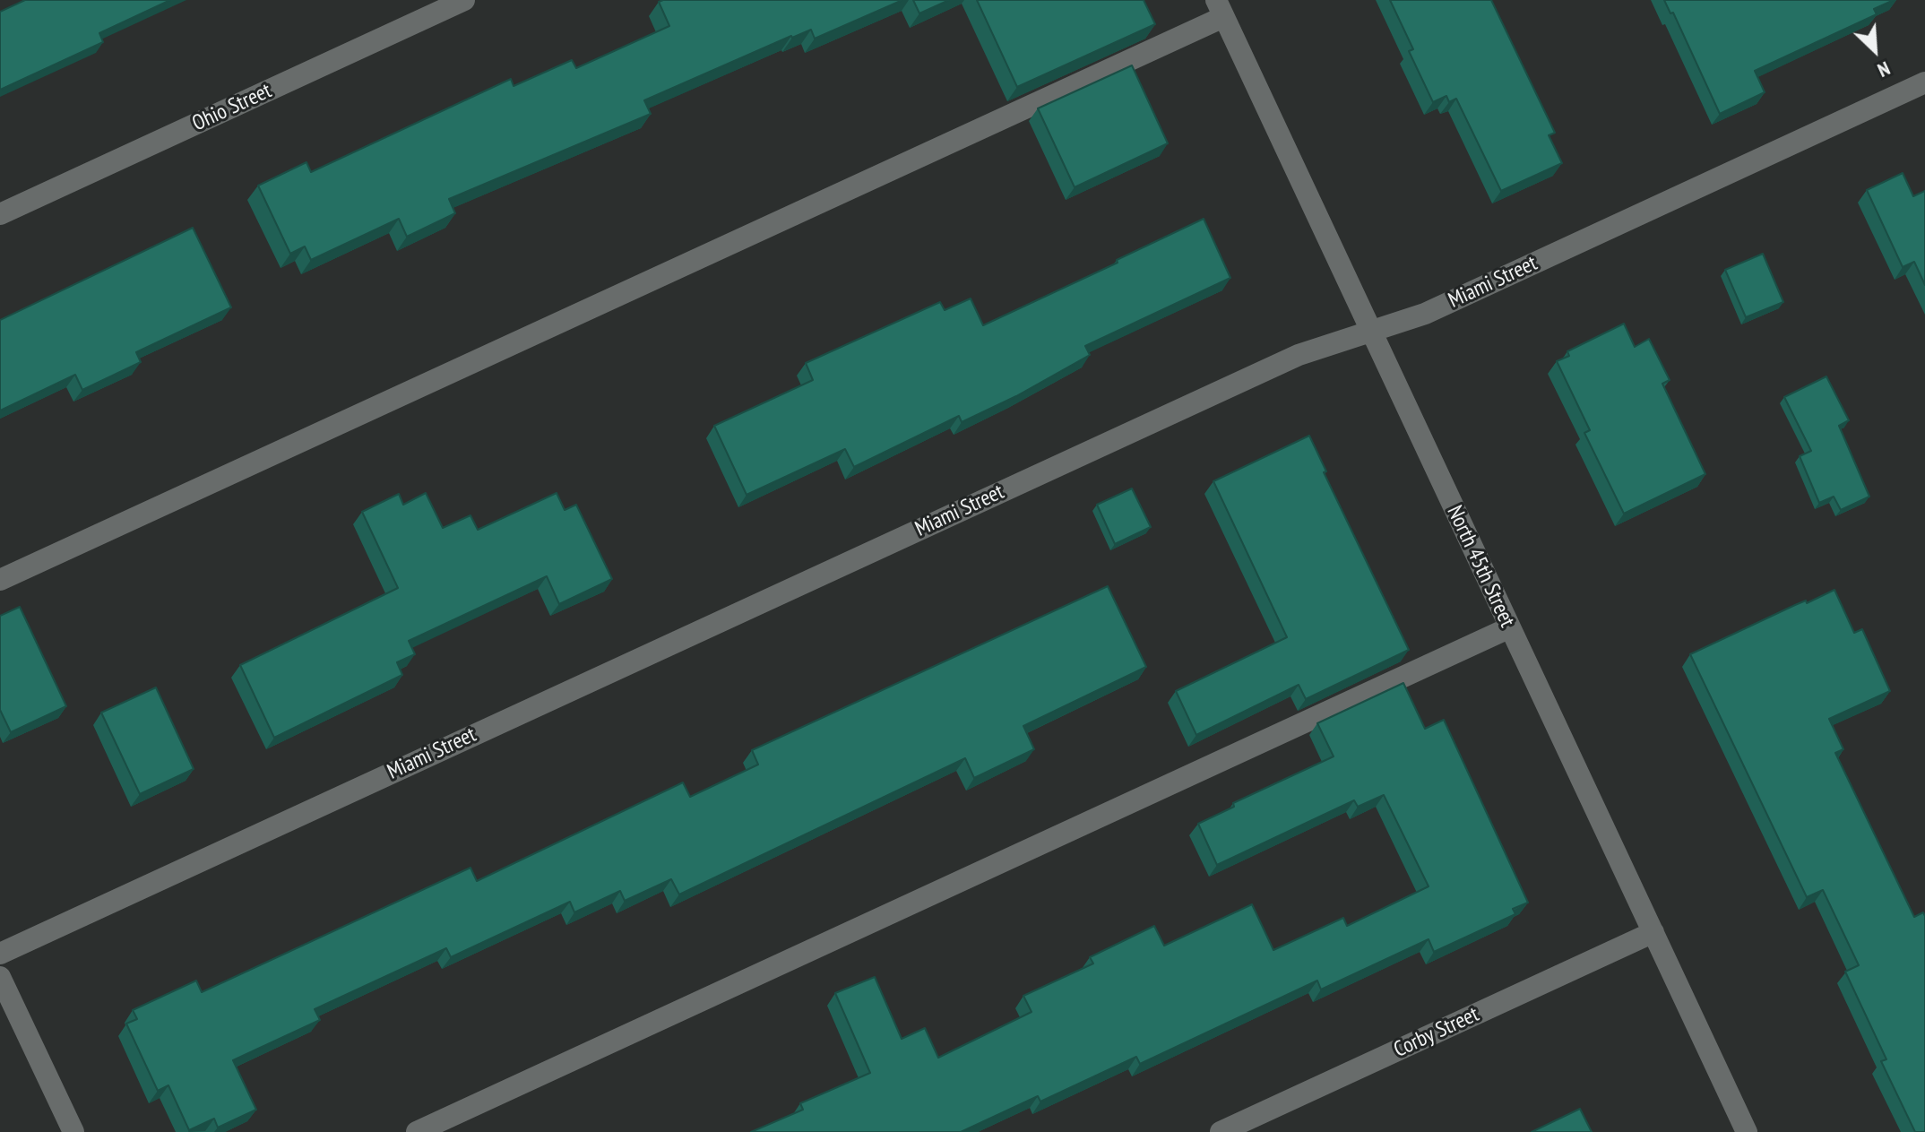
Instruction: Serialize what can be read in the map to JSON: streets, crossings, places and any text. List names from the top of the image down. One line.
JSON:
{"streets":{"street":["Ohio Street","Miami Street","North 45th Street","Corby Street"]},"crossings":[["Miami Street","North 45th Street"],["North 45th Street","Corby Street"]],"north":"bottom right"}
